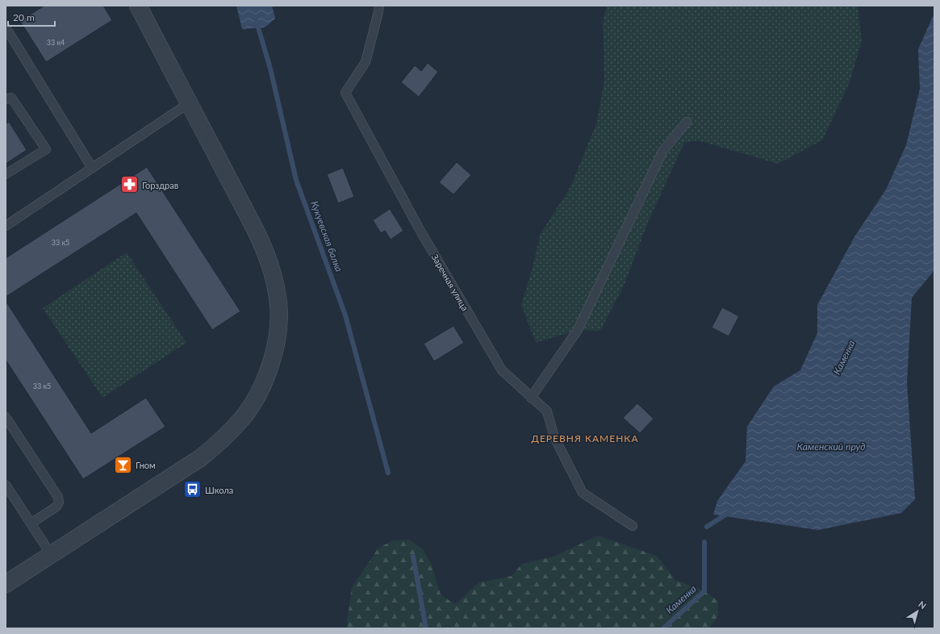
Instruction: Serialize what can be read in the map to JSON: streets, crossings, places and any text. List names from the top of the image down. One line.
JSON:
{"streets":{"lane":["Заречная улица"]},"districts":["ДЕРЕВНЯ КАМЕНКА"],"water":["Кукуевская балка","Каменка","Каменский пруд"],"places":{"pharmacy":["Горздрав"],"bar":["Гном"],"bus stop":["Школа"]},"house_numbers":["33 к4","33 к5","33 к5"],"scale_bar":"20 m","north":"top right"}
